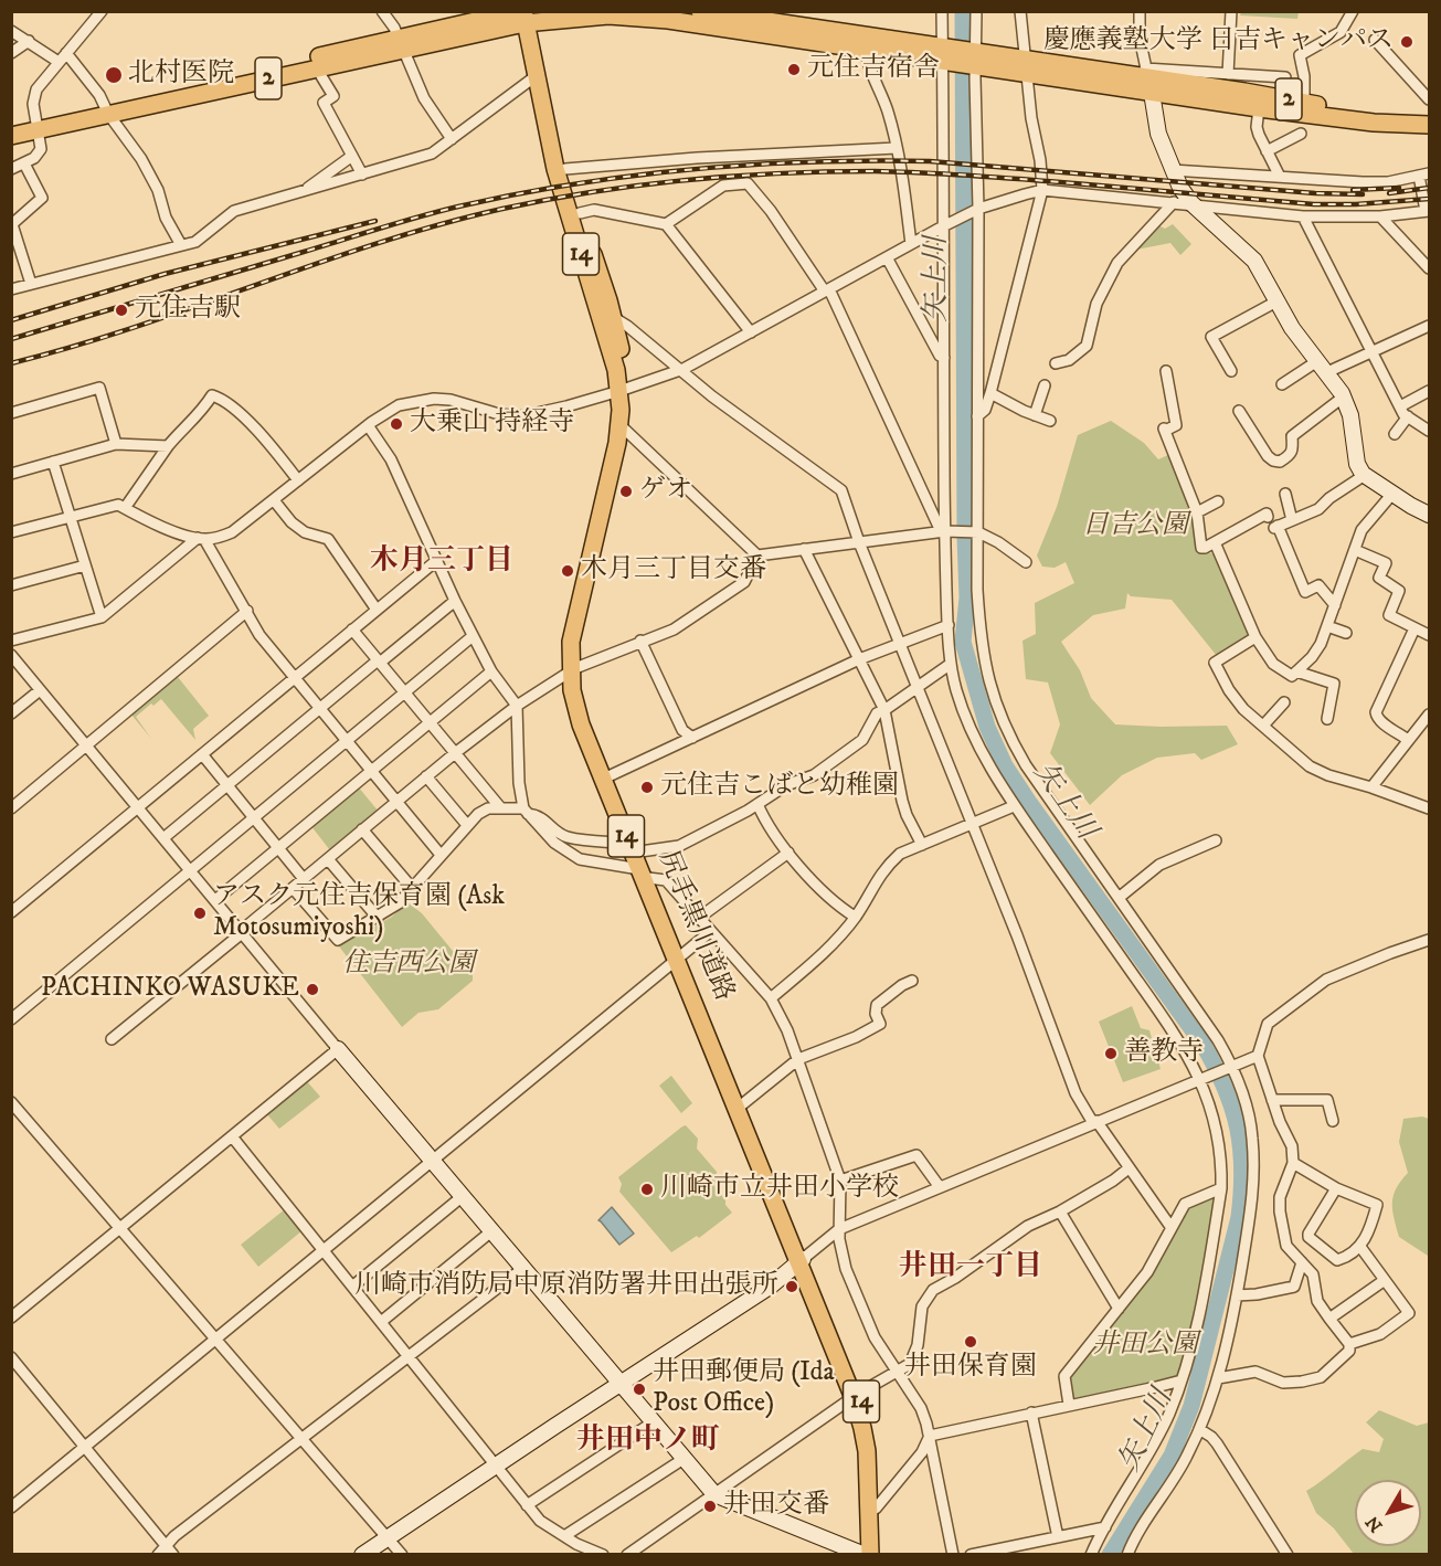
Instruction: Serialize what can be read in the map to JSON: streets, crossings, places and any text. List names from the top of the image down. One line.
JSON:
{"streets":{"main road":["2","14","尻手黒川道路"]},"crossings":[["2","尻手黒川道路"]],"districts":["木月三丁目","井田一丁目","井田中ノ町"],"water":["矢上川"],"parks":["日吉公園","住吉西公園","井田公園"],"places":["慶應義塾大学 日吉キャンパス","元住吉宿舎","北村医院","元住吉駅","大乗山 持経寺","ゲオ","木月三丁目交番","元住吉こばと幼稚園","アスク元住吉保育園 (Ask Motosumiyoshi)","PACHINKO WASUKE","善教寺","川崎市立井田小学校","川崎市消防局中原消防署井田出張所","井田保育園","井田郵便局 (Ida Post Office)","井田交番"],"north":"bottom left"}
